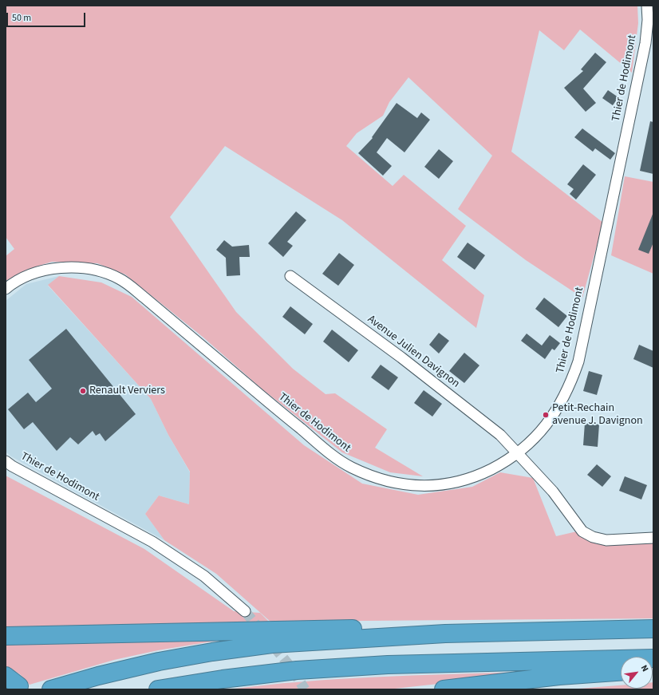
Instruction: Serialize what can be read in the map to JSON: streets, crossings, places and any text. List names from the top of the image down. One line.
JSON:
{"streets":{"street":["Thier de Hodimont","Avenue Julien Davignon"]},"crossings":[["Thier de Hodimont","Avenue Julien Davignon"]],"places":["Renault Verviers","Petit-Rechain avenue J. Davignon"],"scale_bar":"50 m","north":"top right"}
